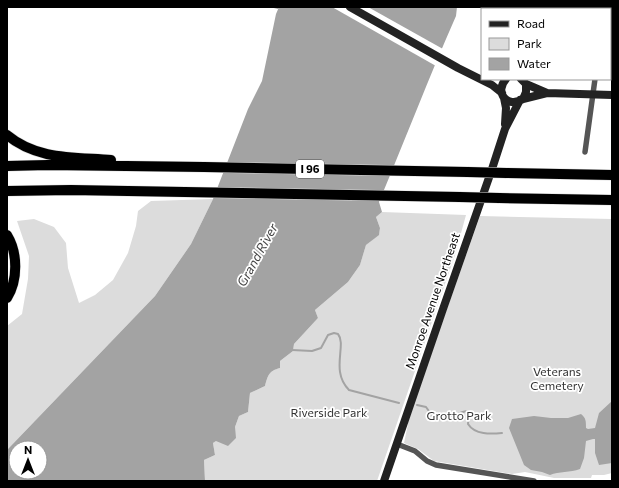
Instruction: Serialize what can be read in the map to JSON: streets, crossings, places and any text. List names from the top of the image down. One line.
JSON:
{"streets":{"highway":["I 96"],"main road":["Monroe Avenue Northeast"]},"water":["Grand River"],"parks":["Veterans Cemetery","Riverside Park","Grotto Park"],"legend":["Road","Park","Water"],"north":"top"}
